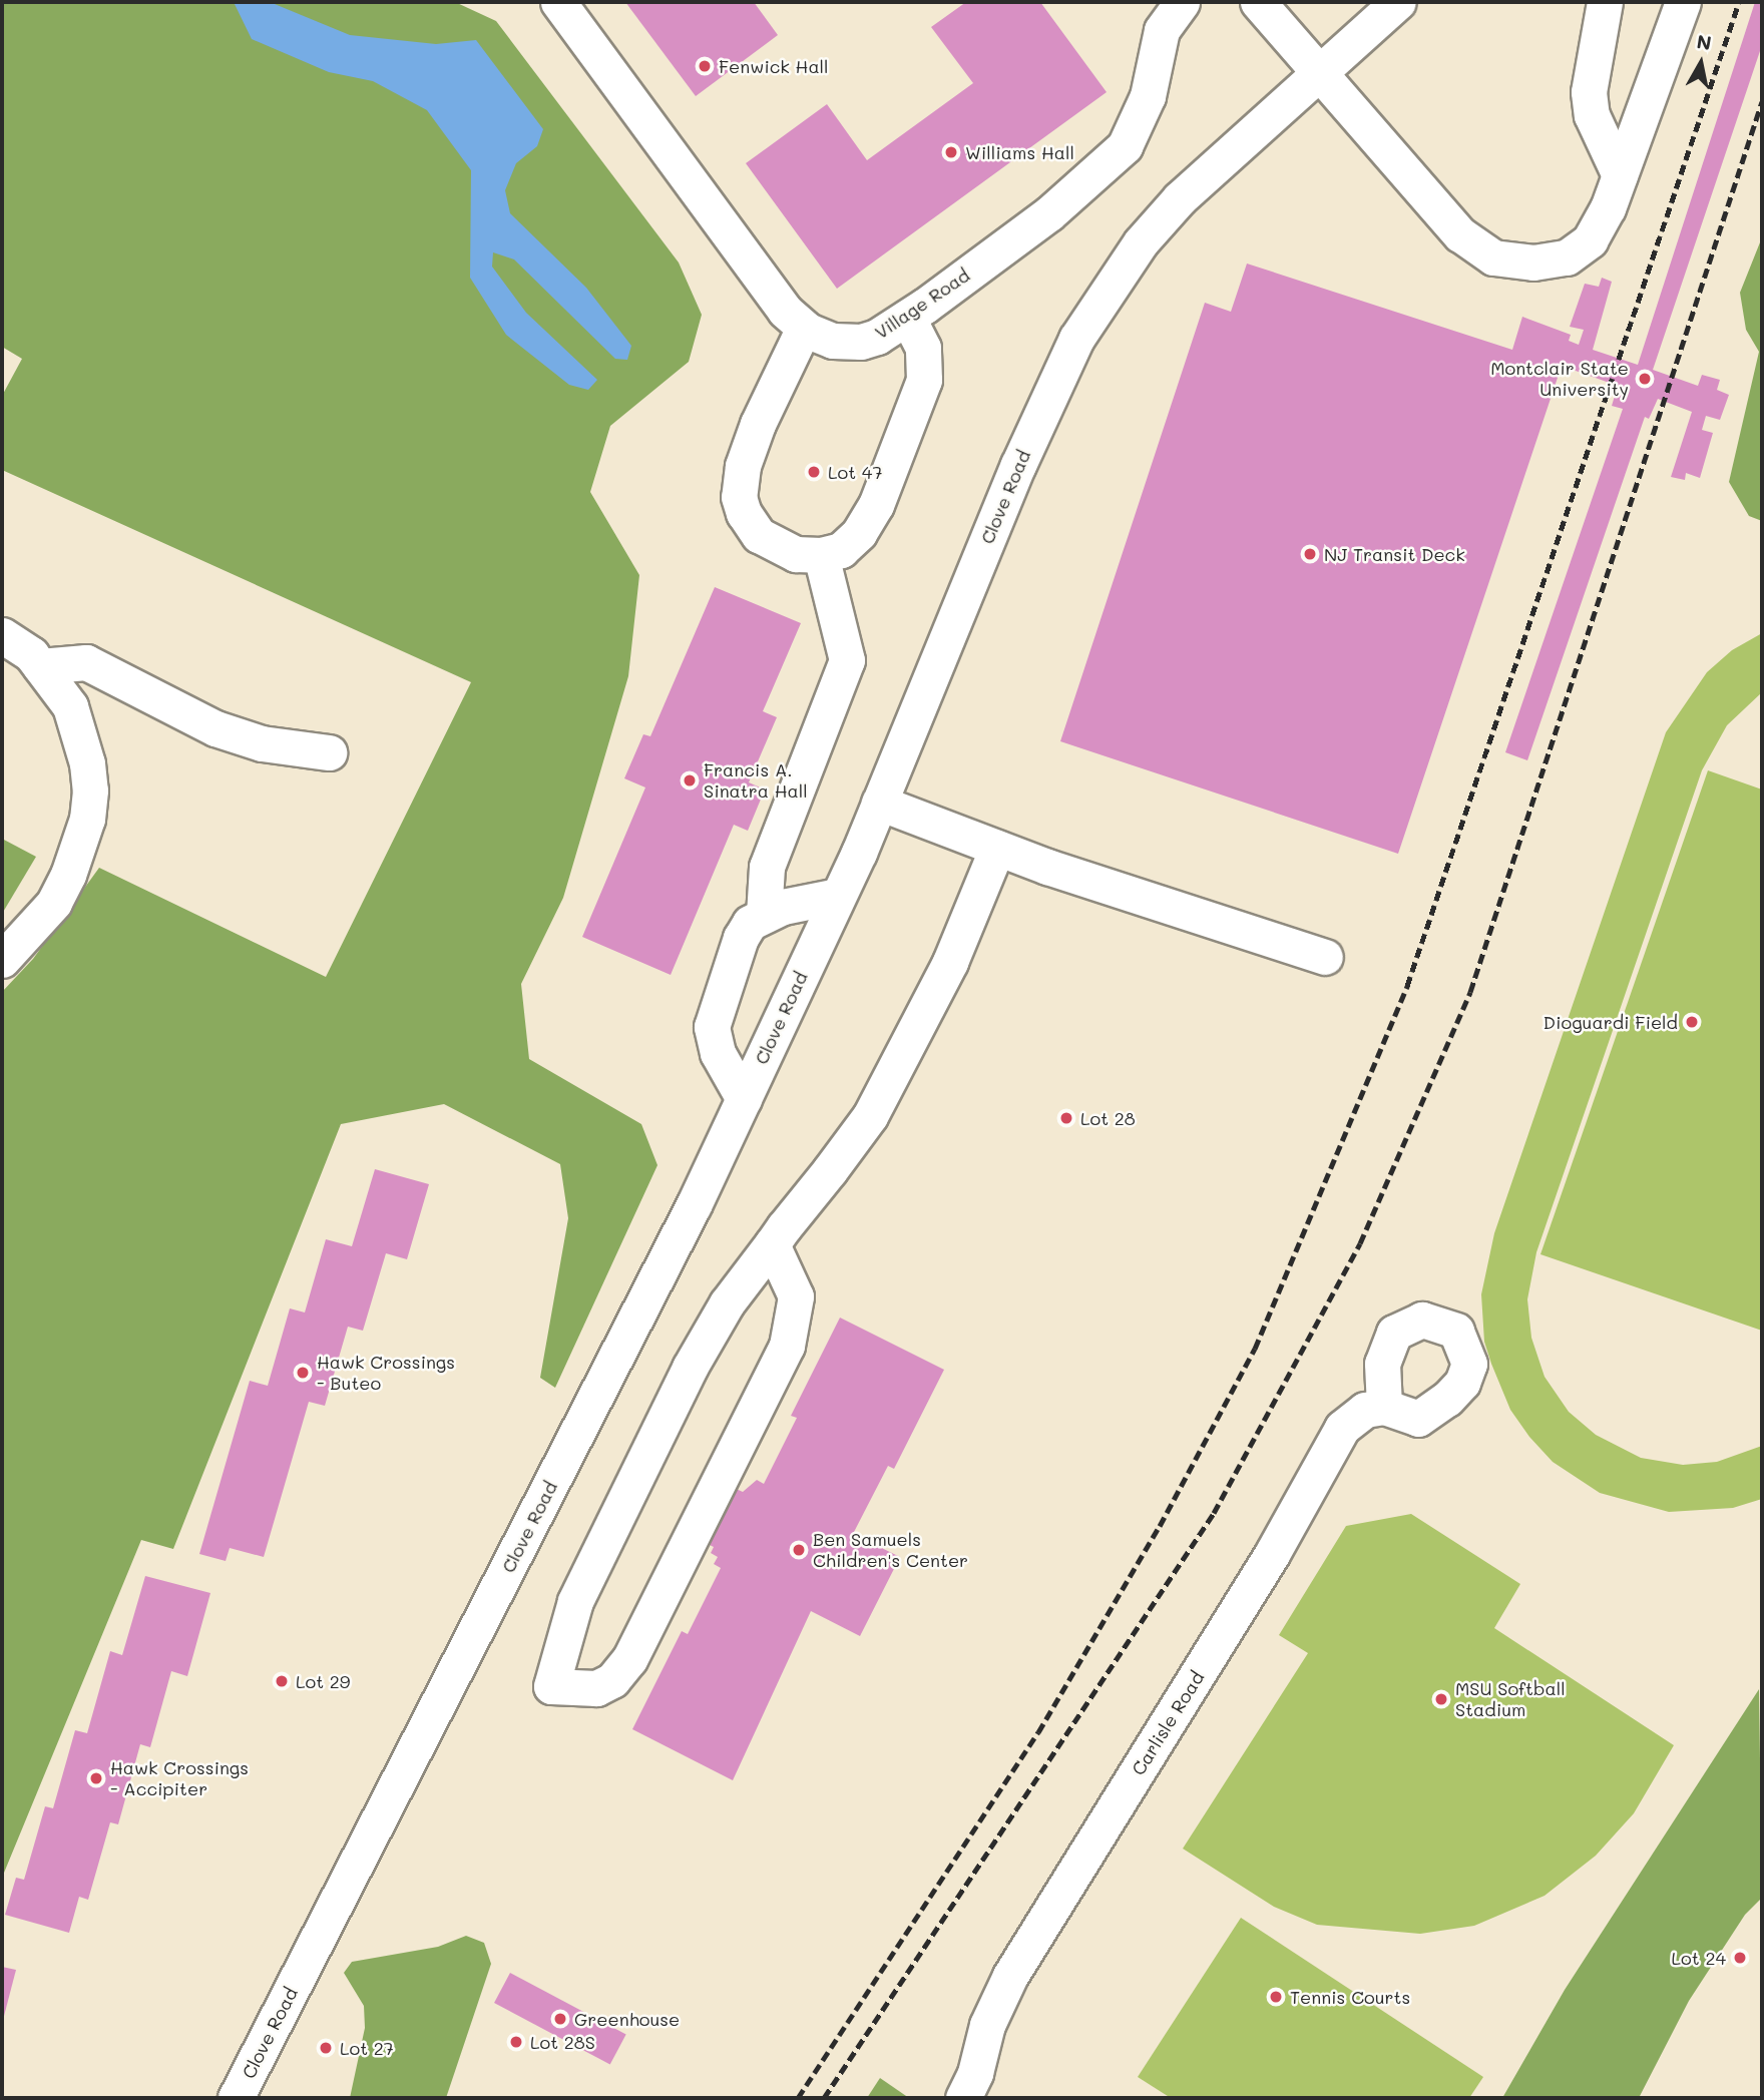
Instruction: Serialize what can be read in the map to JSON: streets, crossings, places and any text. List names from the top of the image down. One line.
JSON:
{"streets":{"street":["Village Road","Clove Road","Carlisle Road"]},"places":["Fenwick Hall","Williams Hall","Montclair State University","Lot 47","NJ Transit Deck","Francis A. Sinatra Hall","Dioguardi Field","Lot 28","Hawk Crossings - Buteo","Ben Samuels Children's Center","Lot 29","MSU Softball Stadium","Hawk Crossings - Accipiter","Lot 24","Tennis Courts","Greenhouse","Lot 28S","Lot 27"],"north":"top"}
